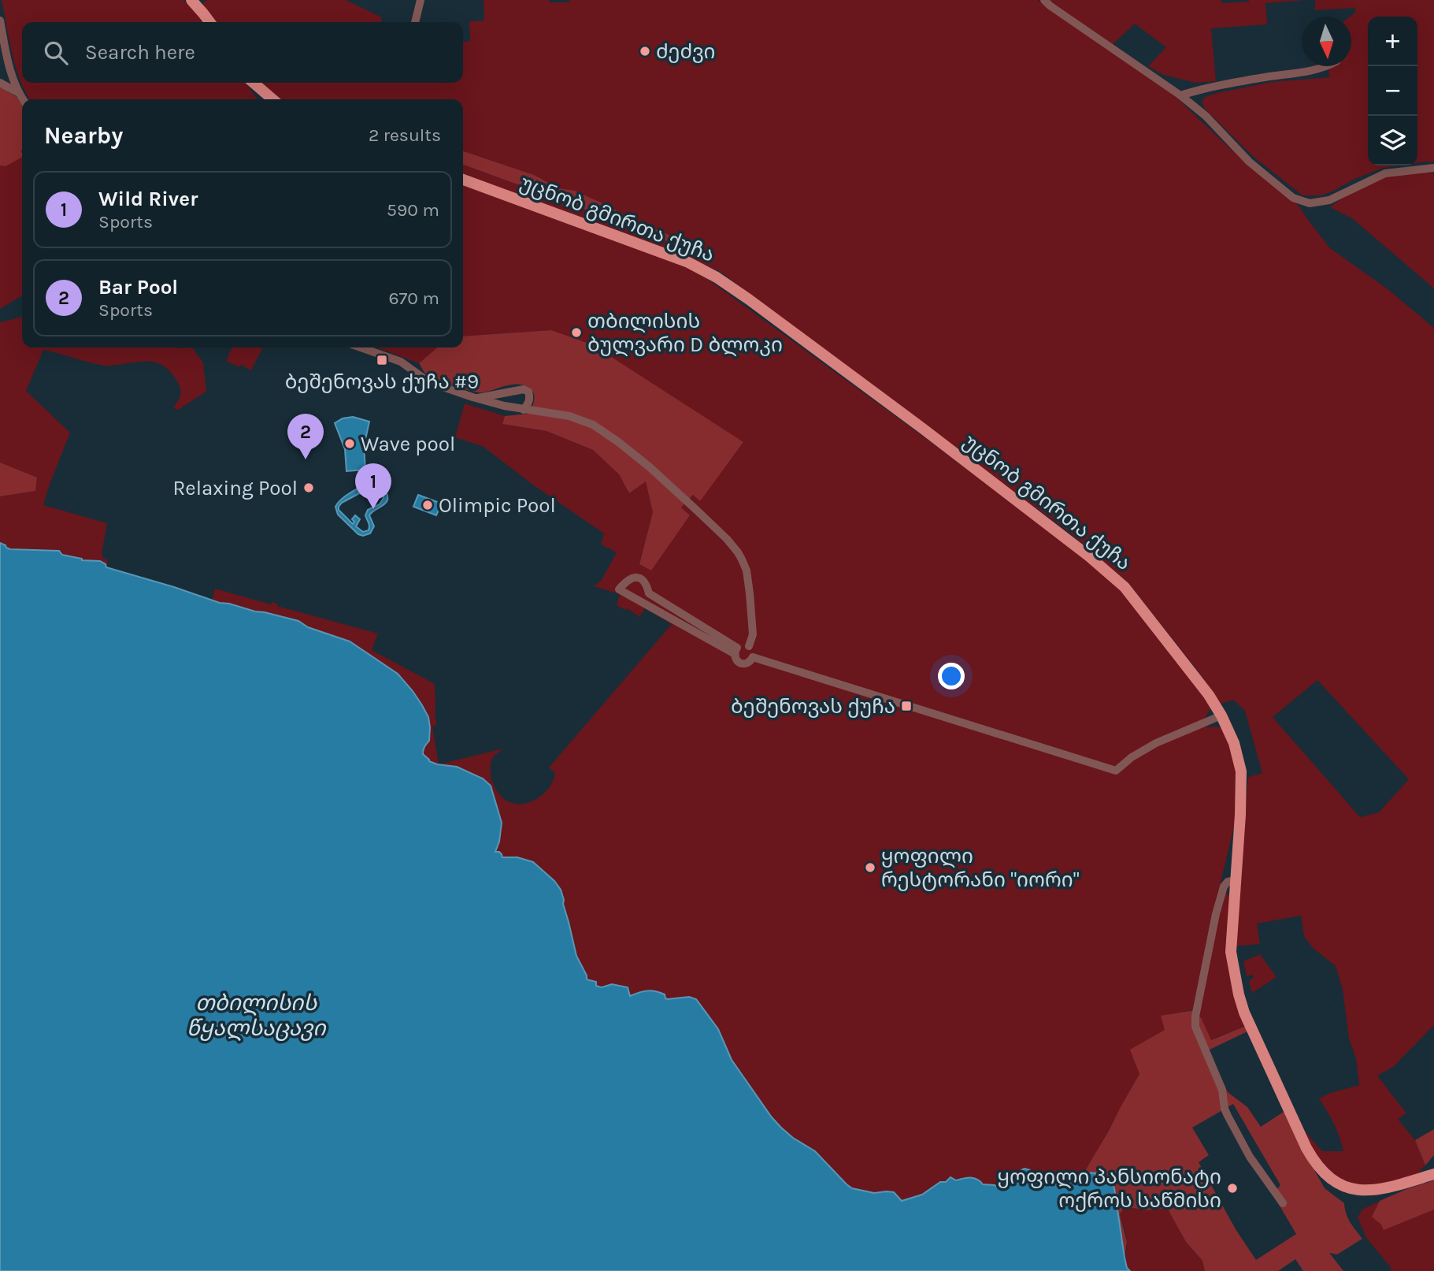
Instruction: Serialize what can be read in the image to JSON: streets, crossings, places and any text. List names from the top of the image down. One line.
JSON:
{"streets":{"main road":["უცნობ გმირთა ქუჩა"]},"water":["თბილისის წყალსაცავი"],"places":{"other":["ძეძვი","თბილისის ბულვარი D ბლოკი","Wave pool","Relaxing Pool","Olimpic Pool","ყოფილი რესტორანი \"იორი\"","ყოფილი პანსიონატი ოქროს საწმისი"],"transit":["ბეშენოვას ქუჩა #9","ბეშენოვას ქუჩა"]},"north":"bottom","page":{"map_buttons":["+","−"],"search":"Search here","heading":["Nearby","2 results"],"list":[{"mark":"1","name":"Wild River","note":"Sports","value":"590 m"},{"mark":"2","name":"Bar Pool","note":"Sports","value":"670 m"}],"pins":["2","1"]}}
